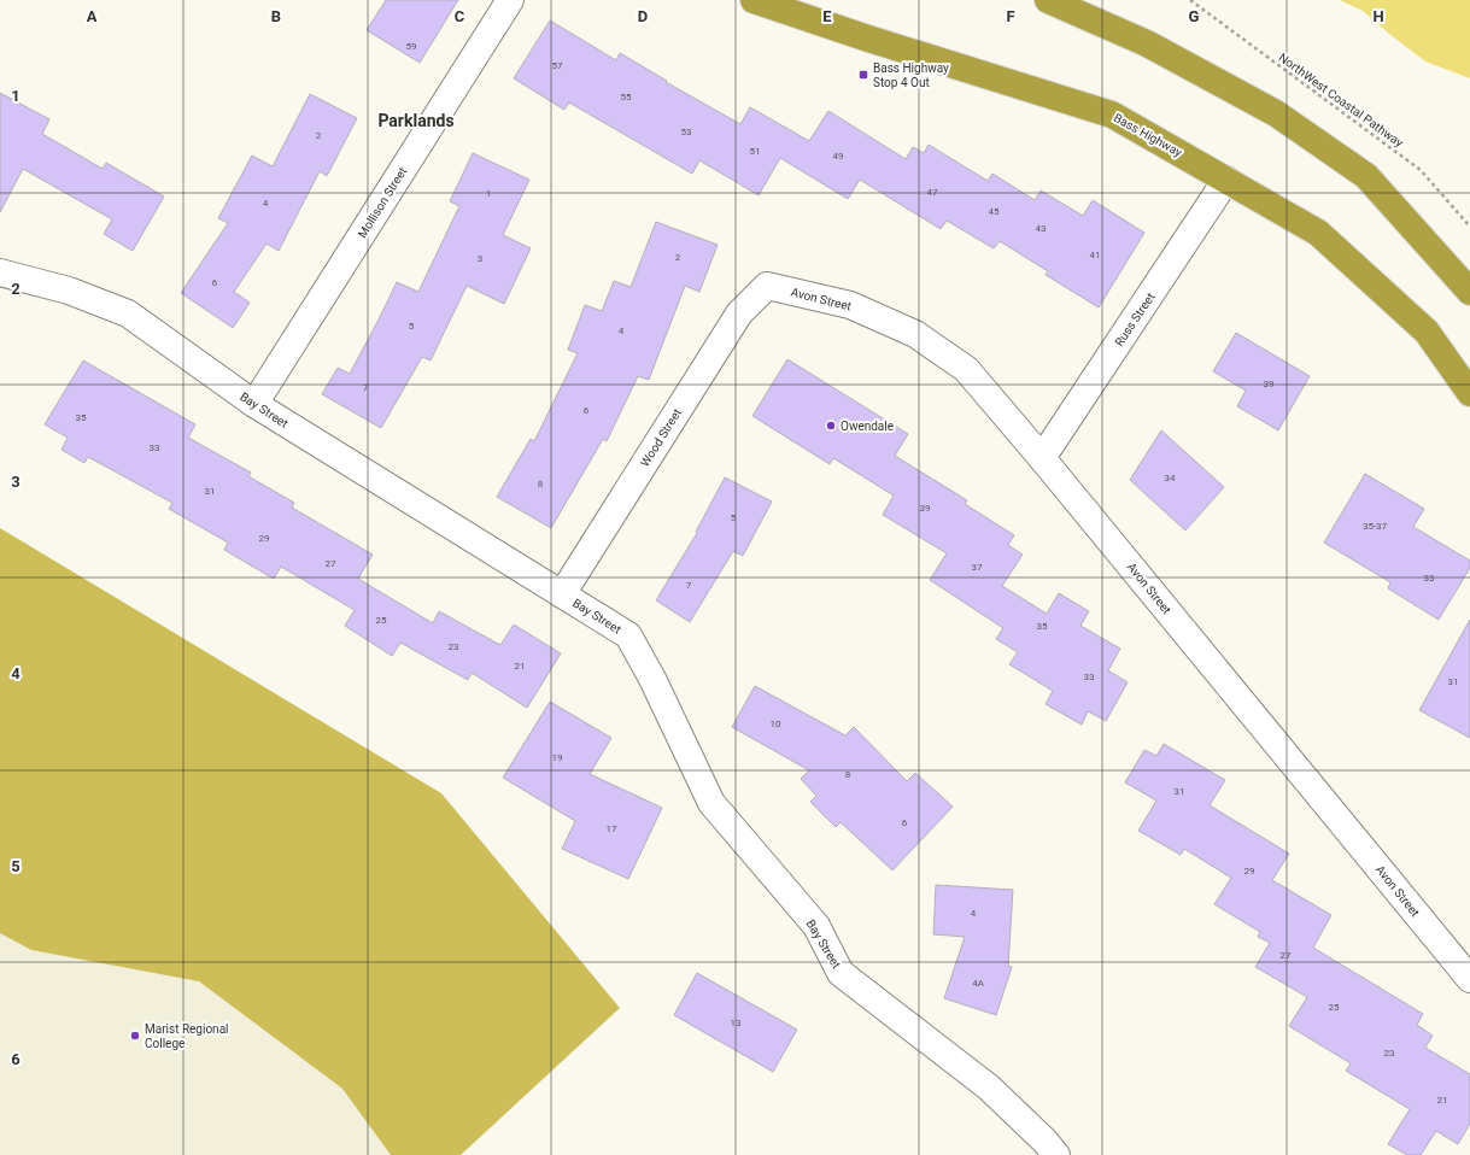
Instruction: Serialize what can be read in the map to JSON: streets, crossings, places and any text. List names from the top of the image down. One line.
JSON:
{"streets":{"highway":["Bass Highway"],"street":["Mollison Street","Avon Street","Russ Street","Bay Street","Wood Street"],"path":["NorthWest Coastal Pathway"]},"crossings":[["Bass Highway","Russ Street"],["Mollison Street","Bay Street"],["Avon Street","Russ Street"],["Avon Street","Wood Street"],["Bay Street","Wood Street"]],"districts":["Parklands"],"places":{"transit":["Bass Highway Stop 4 Out"],"other":["Owendale","Marist Regional College"]},"house_numbers":["59","57","55","53","2","51","49","47","1","4","45","43","41","2","3","6","5","4","39","7","6","35","33","34","8","31","39","5","35-37","29","27","37","33","7","25","35","23","21","33","31","10","19","8","31","6","17","29","4","27","4A","25","13","23","21"],"grid":{"columns":["A","B","C","D","E","F","G","H"],"rows":["1","2","3","4","5","6"]}}
